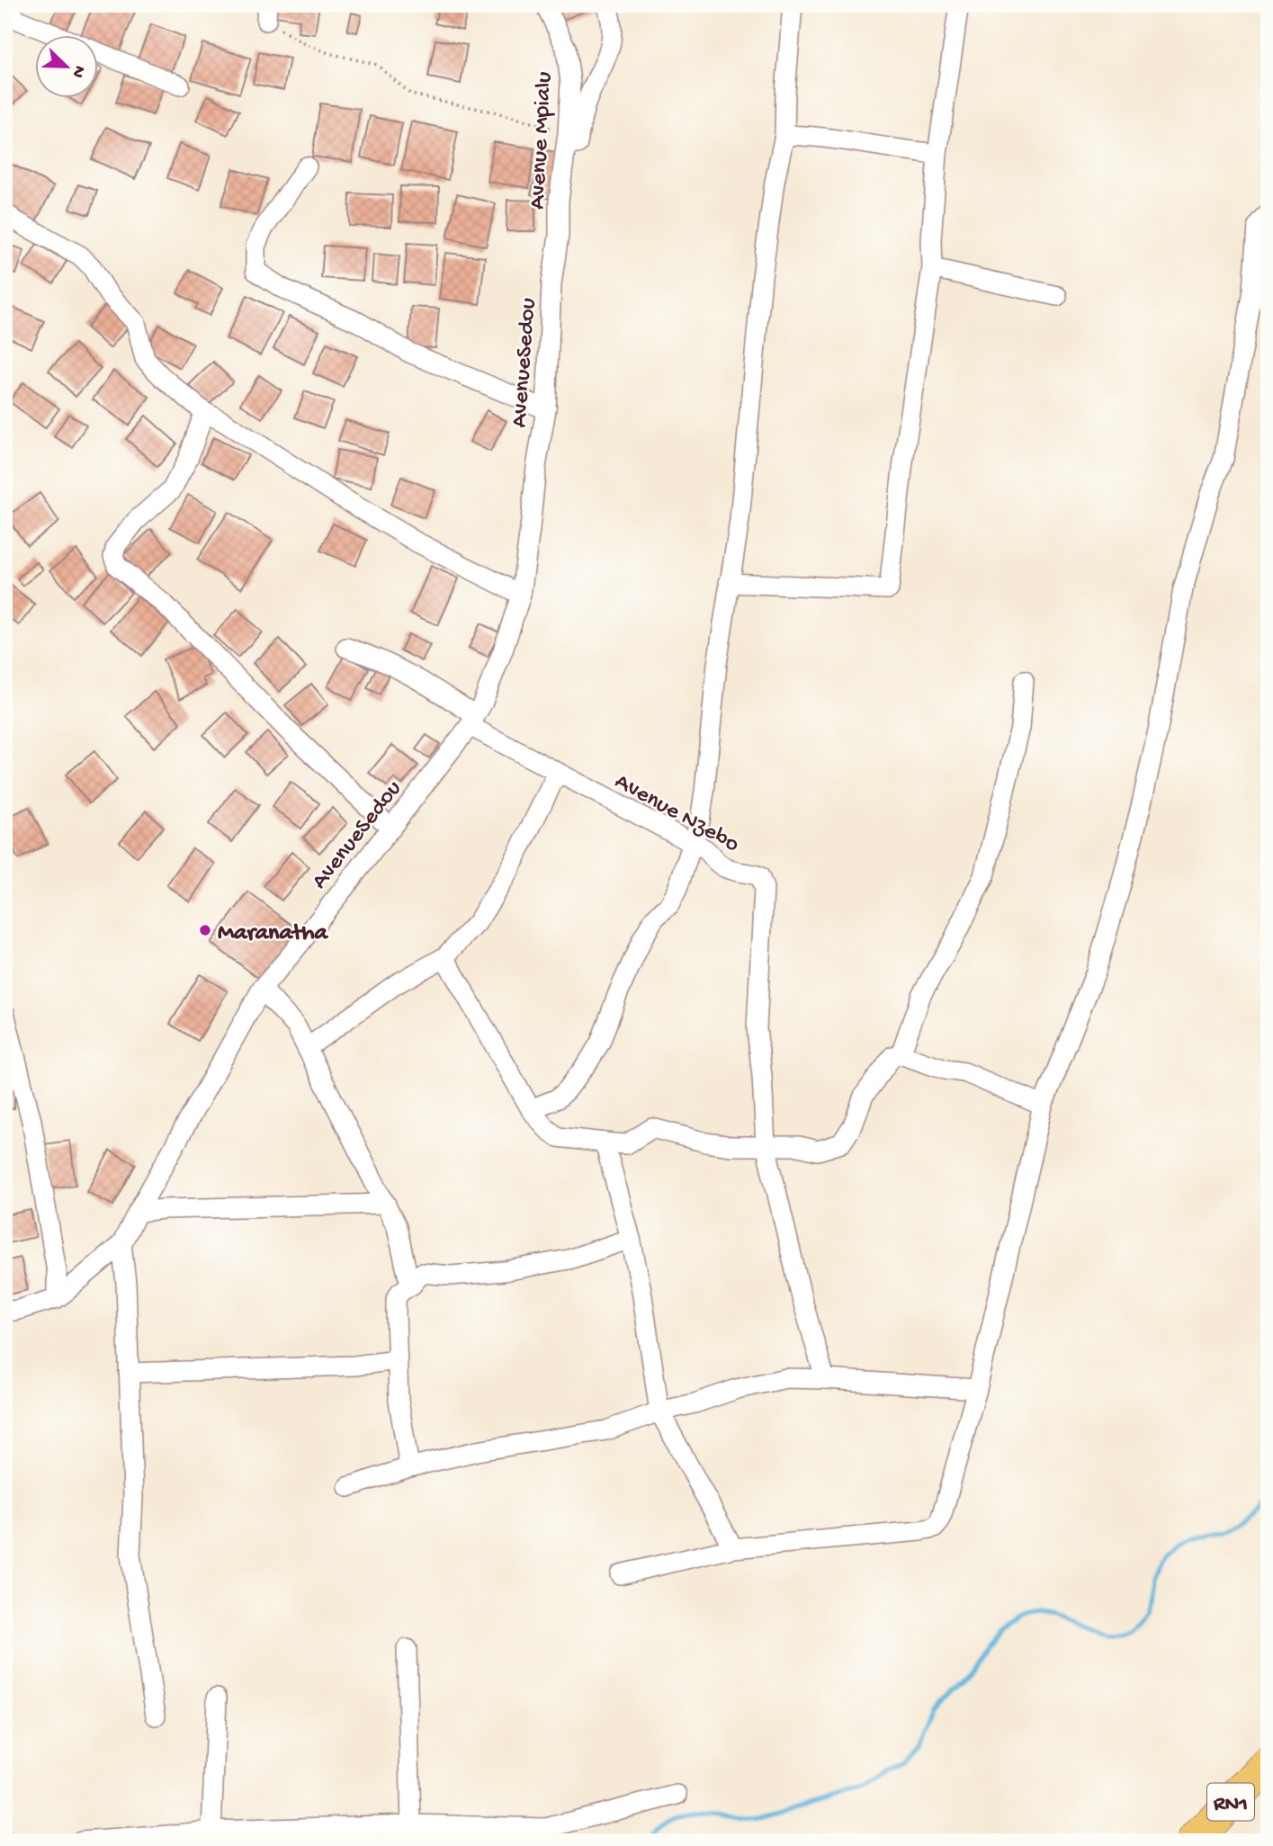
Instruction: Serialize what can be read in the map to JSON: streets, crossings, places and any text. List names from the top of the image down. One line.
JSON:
{"streets":{"highway":["RN1"],"street":["Avenue Mpialu","AvenueSedou","Avenue Nzebo"]},"crossings":[["Avenue Mpialu","AvenueSedou"],["AvenueSedou","Avenue Nzebo"]],"places":["Maranatha"],"north":"bottom right"}
